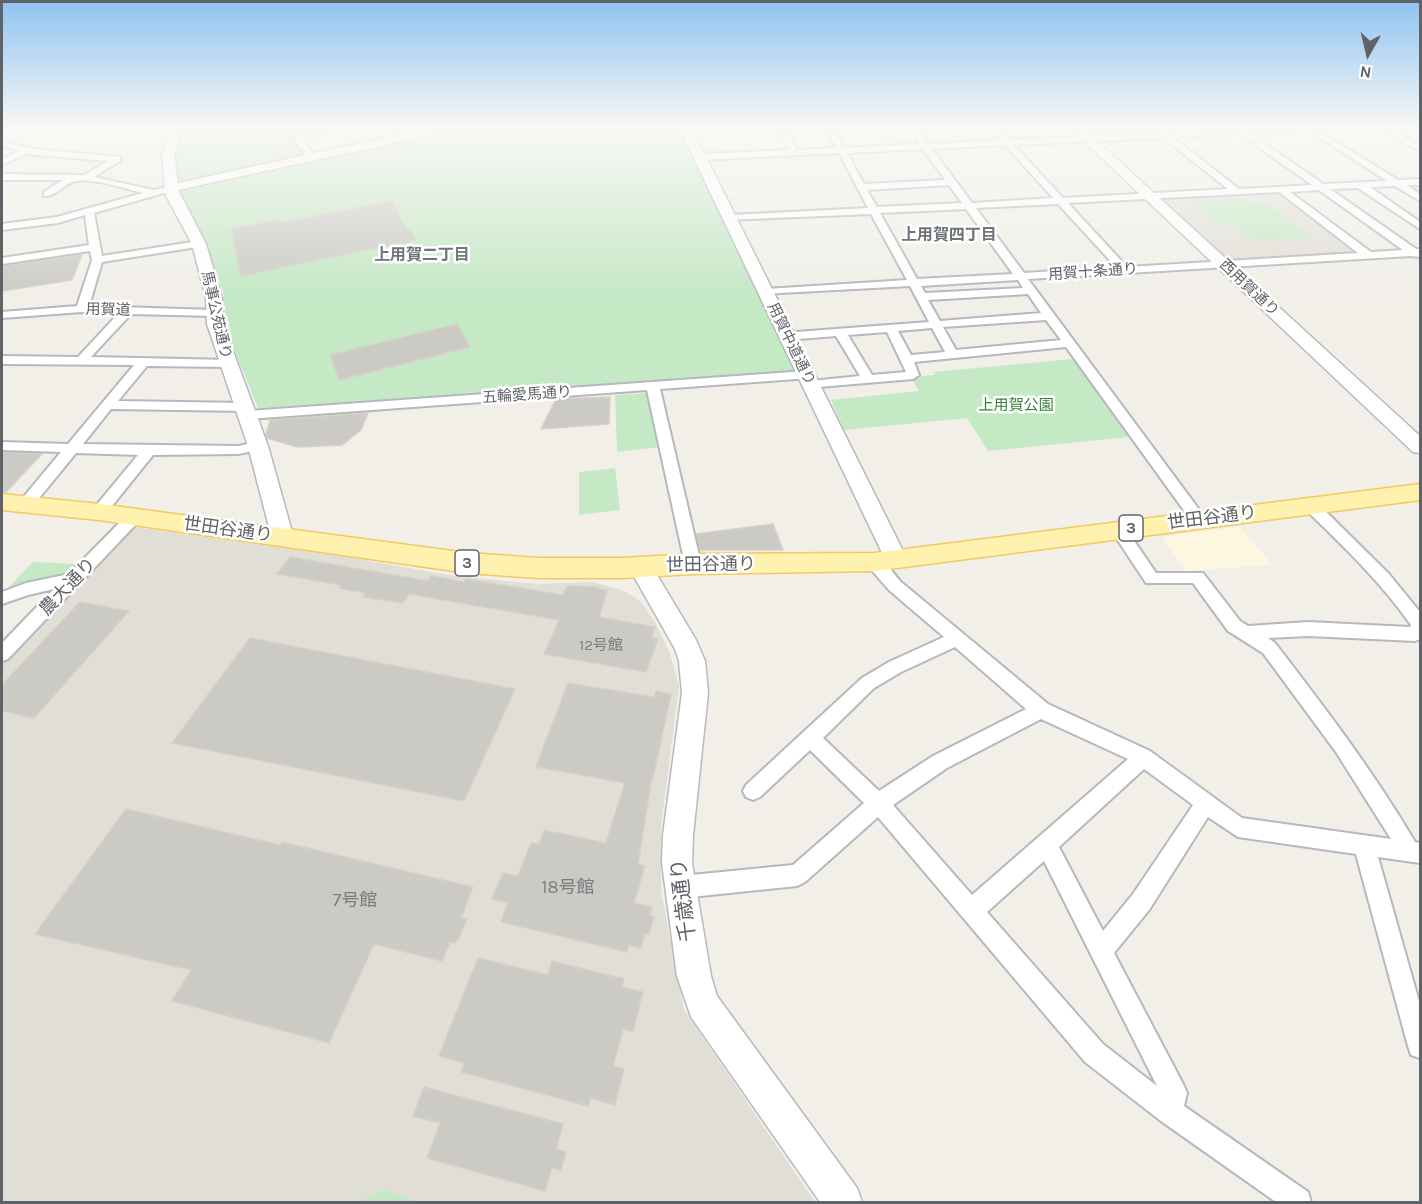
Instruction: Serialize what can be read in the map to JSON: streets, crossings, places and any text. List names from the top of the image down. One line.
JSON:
{"streets":{"main road":["世田谷通り","3"],"street":["用賀十条通り","西用賀通り","用賀道","馬事公苑通り","用賀中道通り","五輪愛馬通り","農大通り","千歳通り"]},"crossings":[["用賀十条通り","西用賀通り"],["用賀十条通り","用賀中道通り"],["用賀道","馬事公苑通り"],["馬事公苑通り","五輪愛馬通り"],["馬事公苑通り","世田谷通り"],["用賀中道通り","五輪愛馬通り"],["用賀中道通り","世田谷通り"],["世田谷通り","農大通り"],["世田谷通り","千歳通り"]],"districts":["上用賀四丁目","上用賀二丁目"],"parks":["上用賀公園"],"house_numbers":["12号館","18号館","7号館"],"north":"bottom"}
